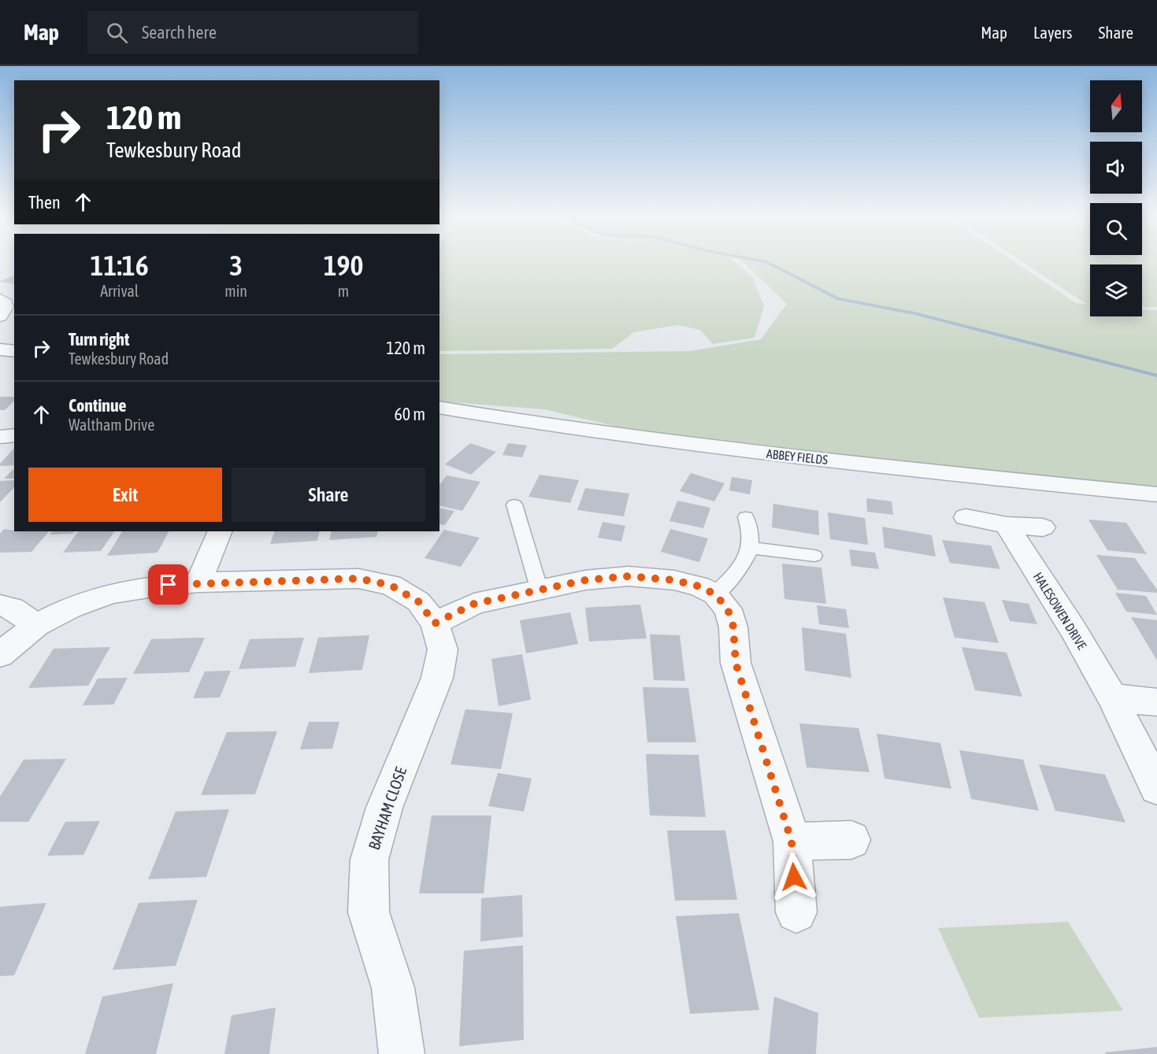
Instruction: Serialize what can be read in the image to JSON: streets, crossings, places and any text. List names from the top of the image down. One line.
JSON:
{"streets":{"street":["ABBEY FIELDS","HALESOWEN DRIVE","BAYHAM CLOSE"]},"north":"top","page":{"header":"Map","search":"Search here","nav":["Map","Layers","Share"],"turn":["120 m","Tewkesbury Road"],"then":"Then","eta":["11:16","Arrival","3","min","190","m"],"list":[{"name":"Turn right","note":"Tewkesbury Road","value":"120 m"},{"name":"Continue","note":"Waltham Drive","value":"60 m"}],"buttons":["Exit","Share"]}}
